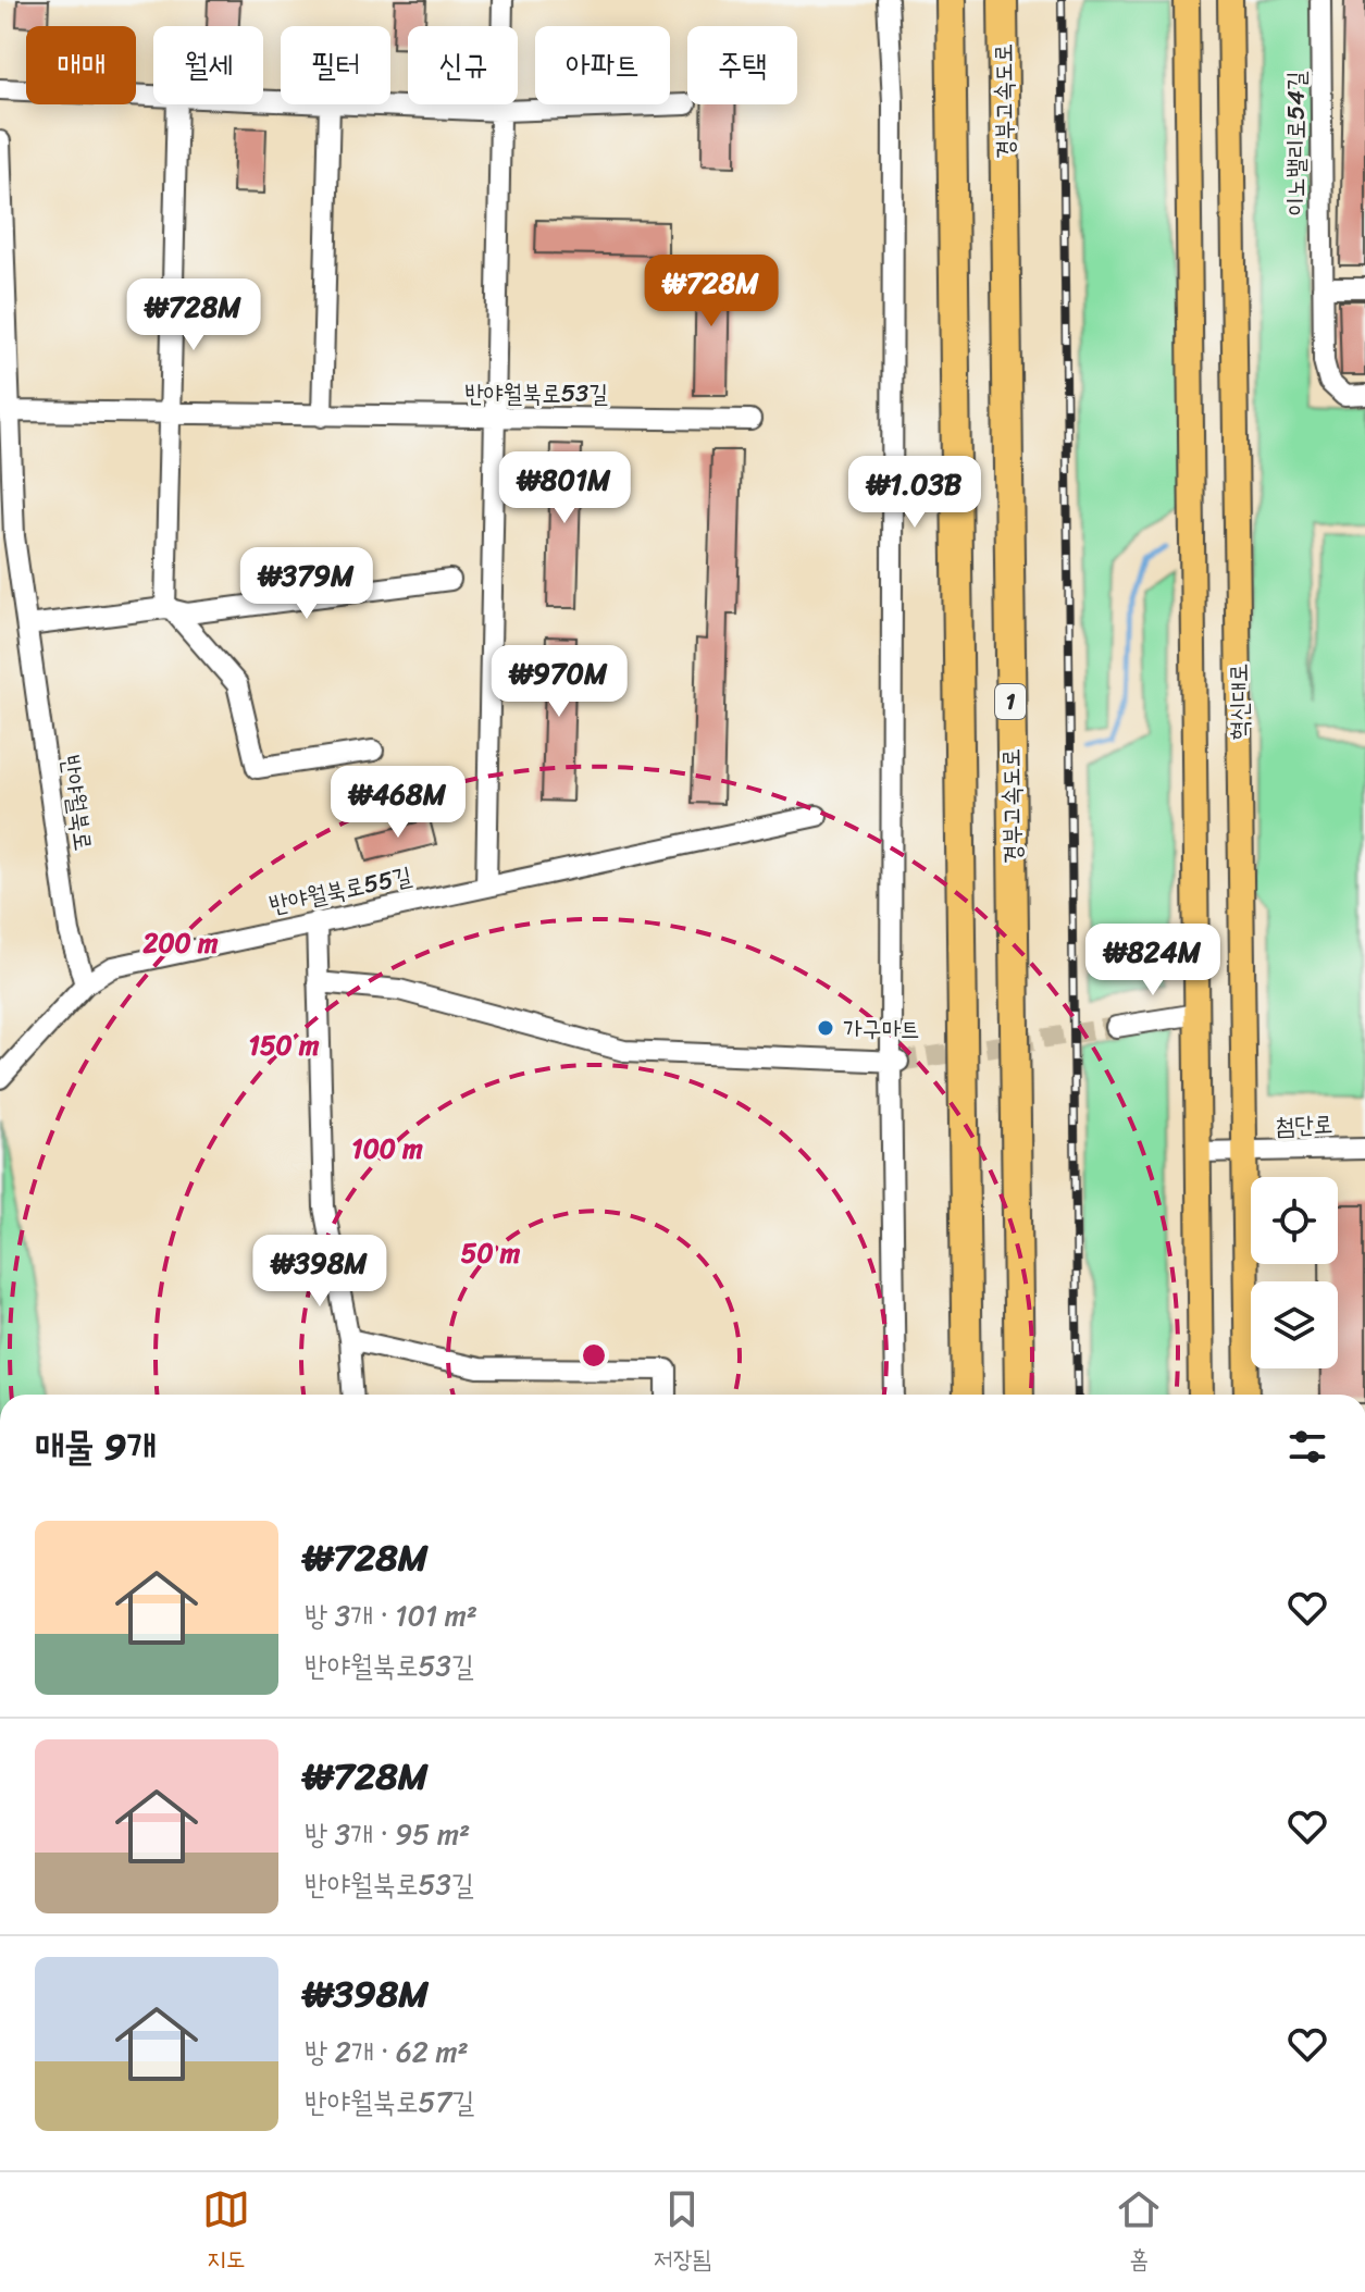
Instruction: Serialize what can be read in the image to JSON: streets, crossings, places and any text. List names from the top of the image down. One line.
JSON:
{"streets":{"highway":["경부고속도로","1"],"main road":["혁신대로"],"street":["이노밸리로54길","반야월북로53길","반야월북로","반야월북로55길","첨단로"]},"crossings":[["반야월북로53길","반야월북로"],["혁신대로","첨단로"],["반야월북로","반야월북로55길"]],"places":["가구마트"],"page":{"chip":["매매","월세","필터","신규","아파트","주택"],"price":["₩728M","₩728M","₩801M","₩1.03B","₩379M","₩970M","₩468M","₩824M","₩398M"],"heading":"매물 9개","list":[{"name":"₩728M","note":"방 3개 · 101 m² · 반야월북로53길"},{"name":"₩728M","note":"방 3개 · 95 m² · 반야월북로53길"},{"name":"₩398M","note":"방 2개 · 62 m² · 반야월북로57길"}],"tabs":["지도","저장됨","홈"]},"rings":["200 m","150 m","100 m","50 m"]}
